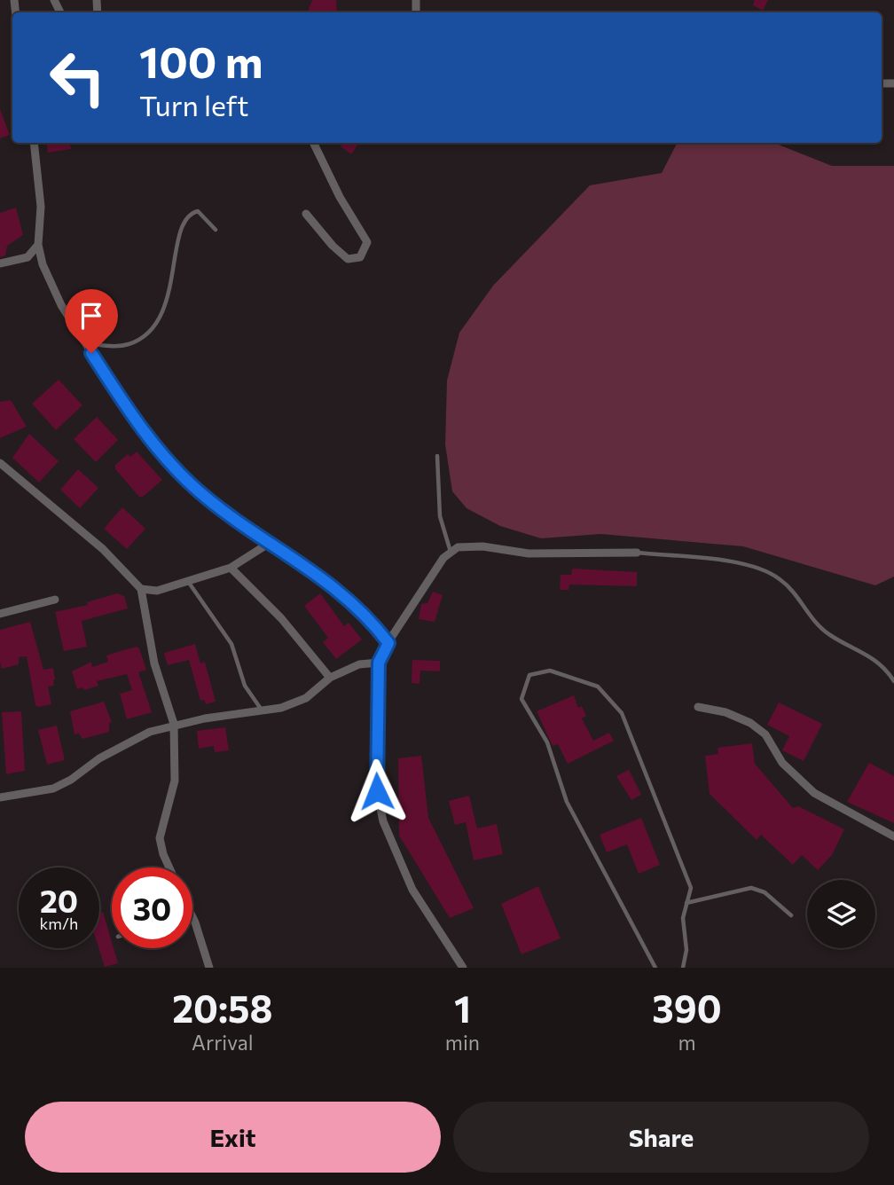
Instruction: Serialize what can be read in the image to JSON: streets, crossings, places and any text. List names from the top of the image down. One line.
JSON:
{"page":{"turn":["100 m","Turn left"],"speed":"20 km/h","limit":"30","eta":["20:58","Arrival","1","min","390","m"],"buttons":["Exit","Share"]}}
